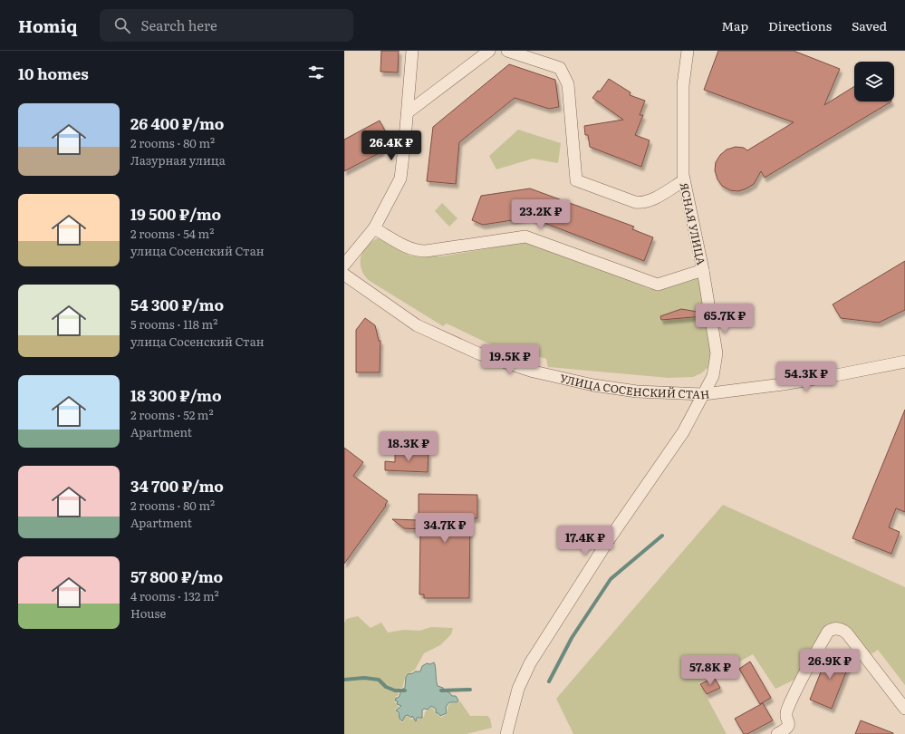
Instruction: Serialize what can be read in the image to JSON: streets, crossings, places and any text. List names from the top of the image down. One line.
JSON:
{"streets":{"street":["ЯСНАЯ УЛИЦА","УЛИЦА СОСЕНСКИЙ СТАН"]},"crossings":[["ЯСНАЯ УЛИЦА","УЛИЦА СОСЕНСКИЙ СТАН"]],"page":{"header":"Homiq","search":"Search here","nav":["Map","Directions","Saved"],"heading":"10 homes","list":[{"name":"26 400 ₽/mo","note":"2 rooms · 80 m² · Лазурная улица"},{"name":"19 500 ₽/mo","note":"2 rooms · 54 m² · улица Сосенский Стан"},{"name":"54 300 ₽/mo","note":"5 rooms · 118 m² · улица Сосенский Стан"},{"name":"18 300 ₽/mo","note":"2 rooms · 52 m² · Apartment"},{"name":"34 700 ₽/mo","note":"2 rooms · 80 m² · Apartment"},{"name":"57 800 ₽/mo","note":"4 rooms · 132 m² · House"}],"price":["26.4K ₽","23.2K ₽","65.7K ₽","19.5K ₽","54.3K ₽","18.3K ₽","34.7K ₽","17.4K ₽","26.9K ₽","57.8K ₽"]}}
